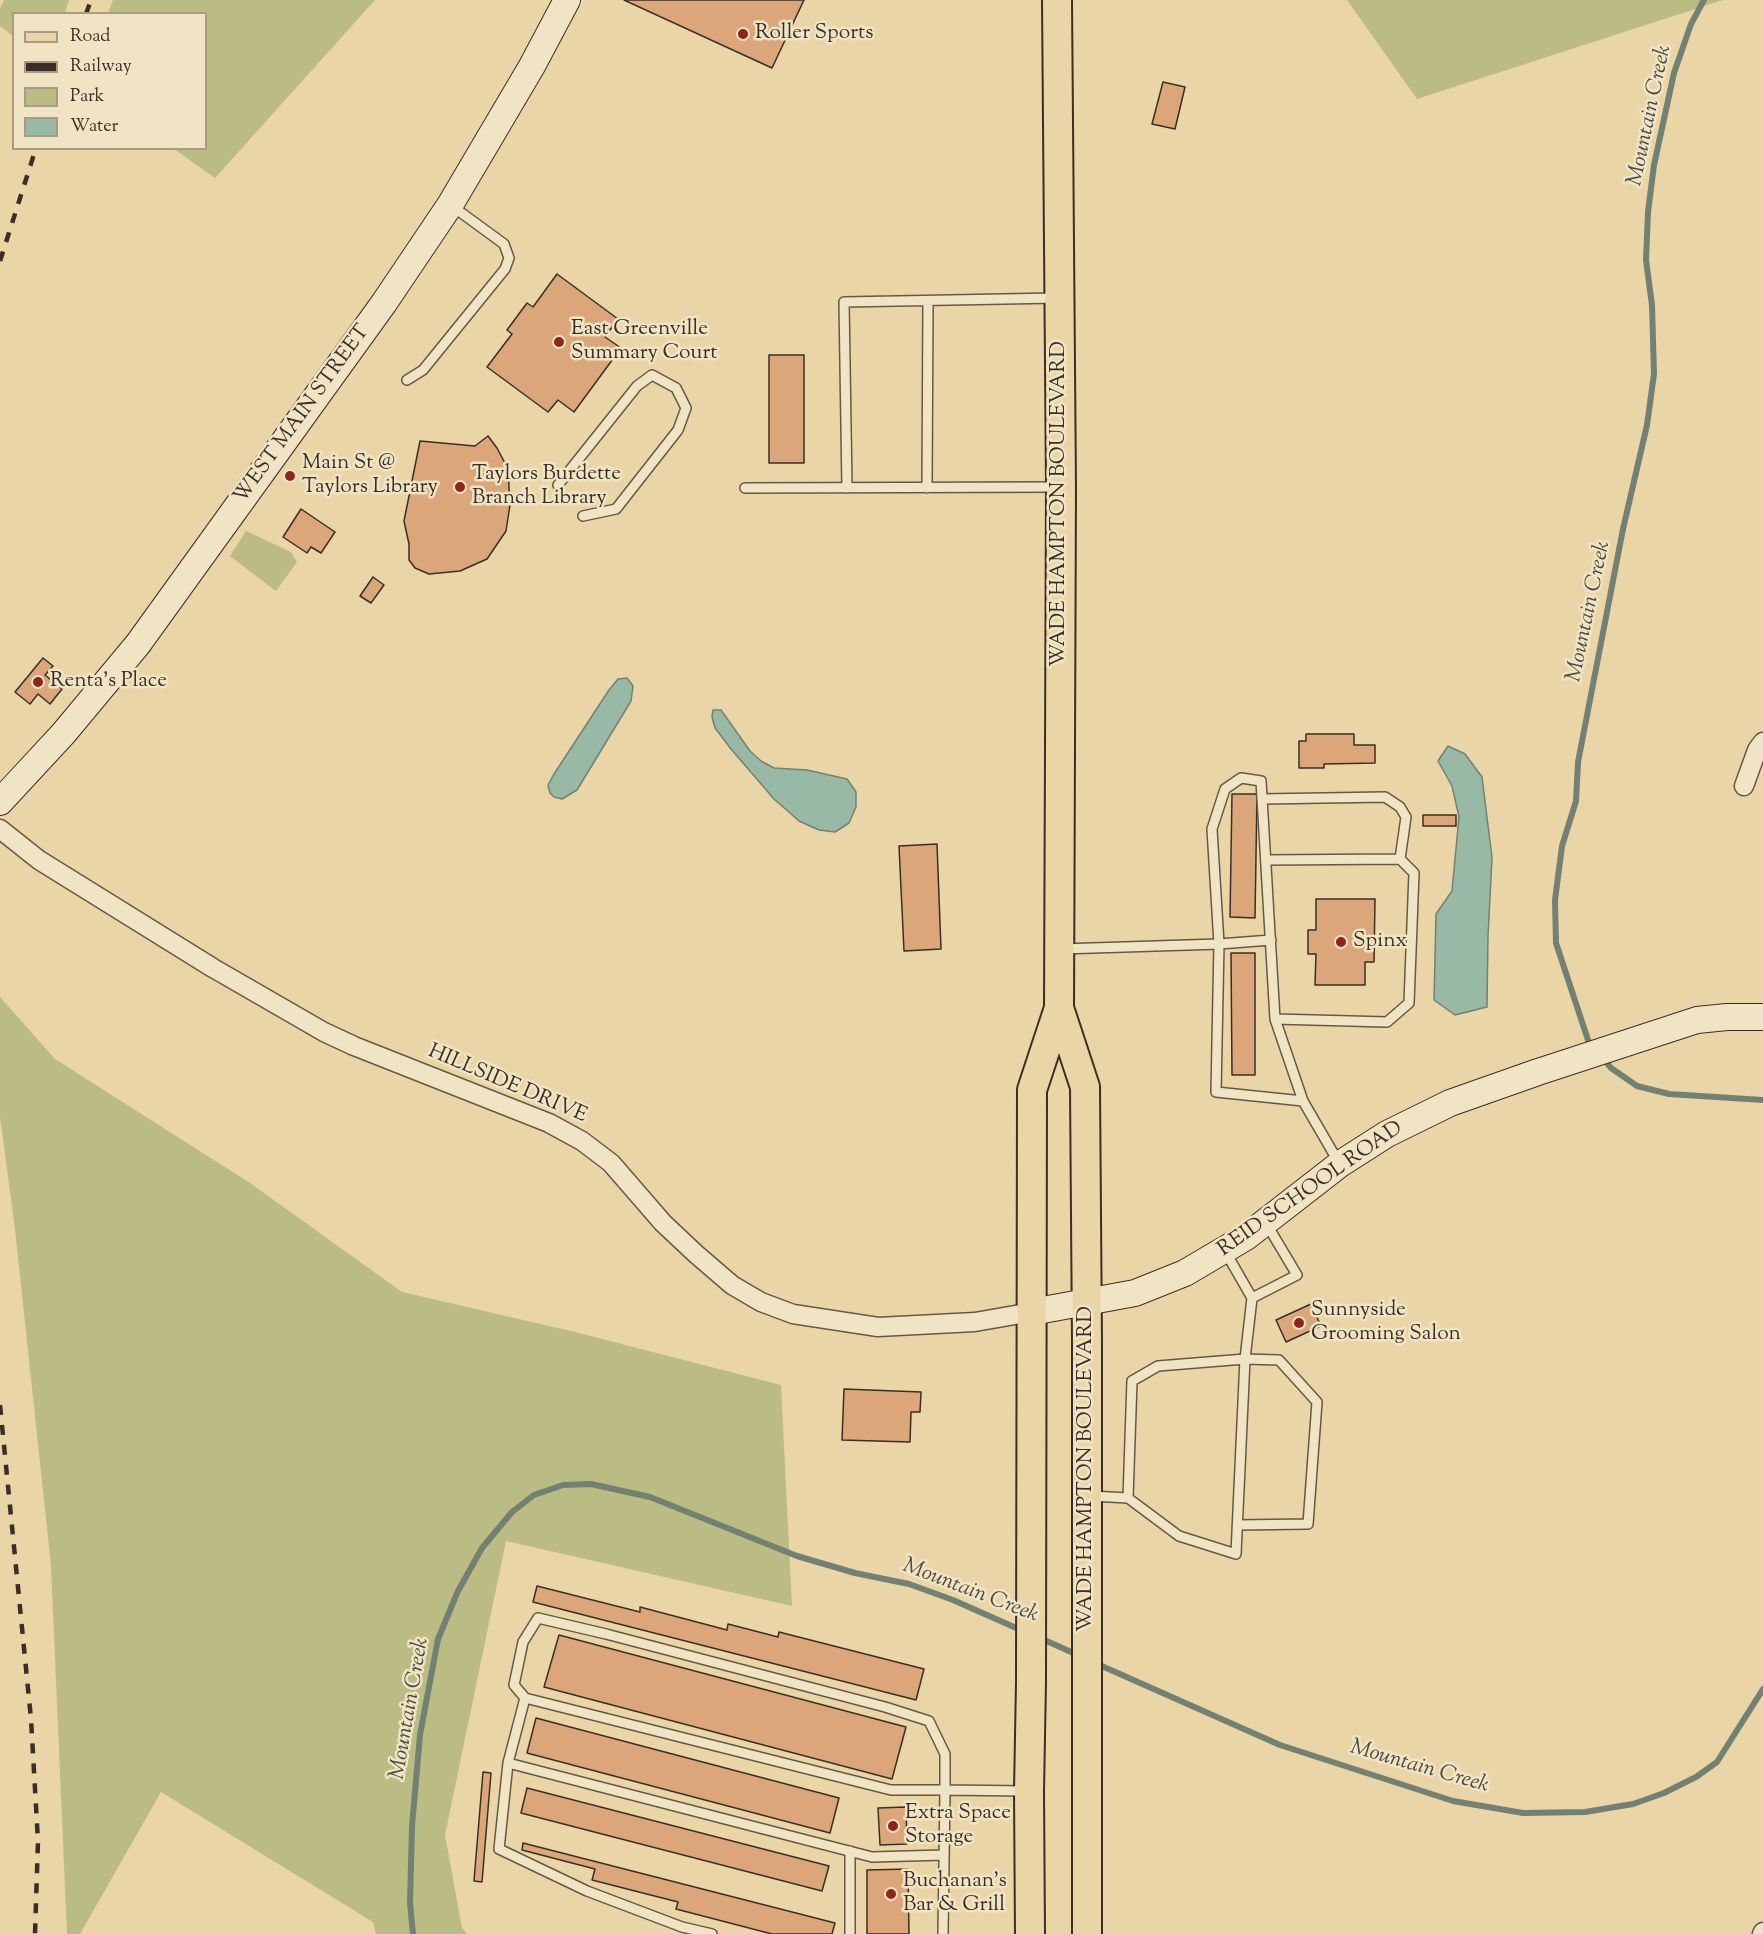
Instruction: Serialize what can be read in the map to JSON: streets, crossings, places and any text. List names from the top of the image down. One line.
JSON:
{"streets":{"main road":["WADE HAMPTON BOULEVARD"],"street":["WEST MAIN STREET","HILLSIDE DRIVE","REID SCHOOL ROAD"]},"crossings":[["WADE HAMPTON BOULEVARD","HILLSIDE DRIVE"],["WADE HAMPTON BOULEVARD","REID SCHOOL ROAD"],["HILLSIDE DRIVE","REID SCHOOL ROAD"]],"water":["Mountain Creek"],"places":["Roller Sports","East Greenville Summary Court","Main St @ Taylors Library","Taylors Burdette Branch Library","Renta's Place","Spinx","Sunnyside Grooming Salon","Extra Space Storage","Buchanan’s Bar & Grill"],"legend":["Road","Railway","Park","Water"]}
